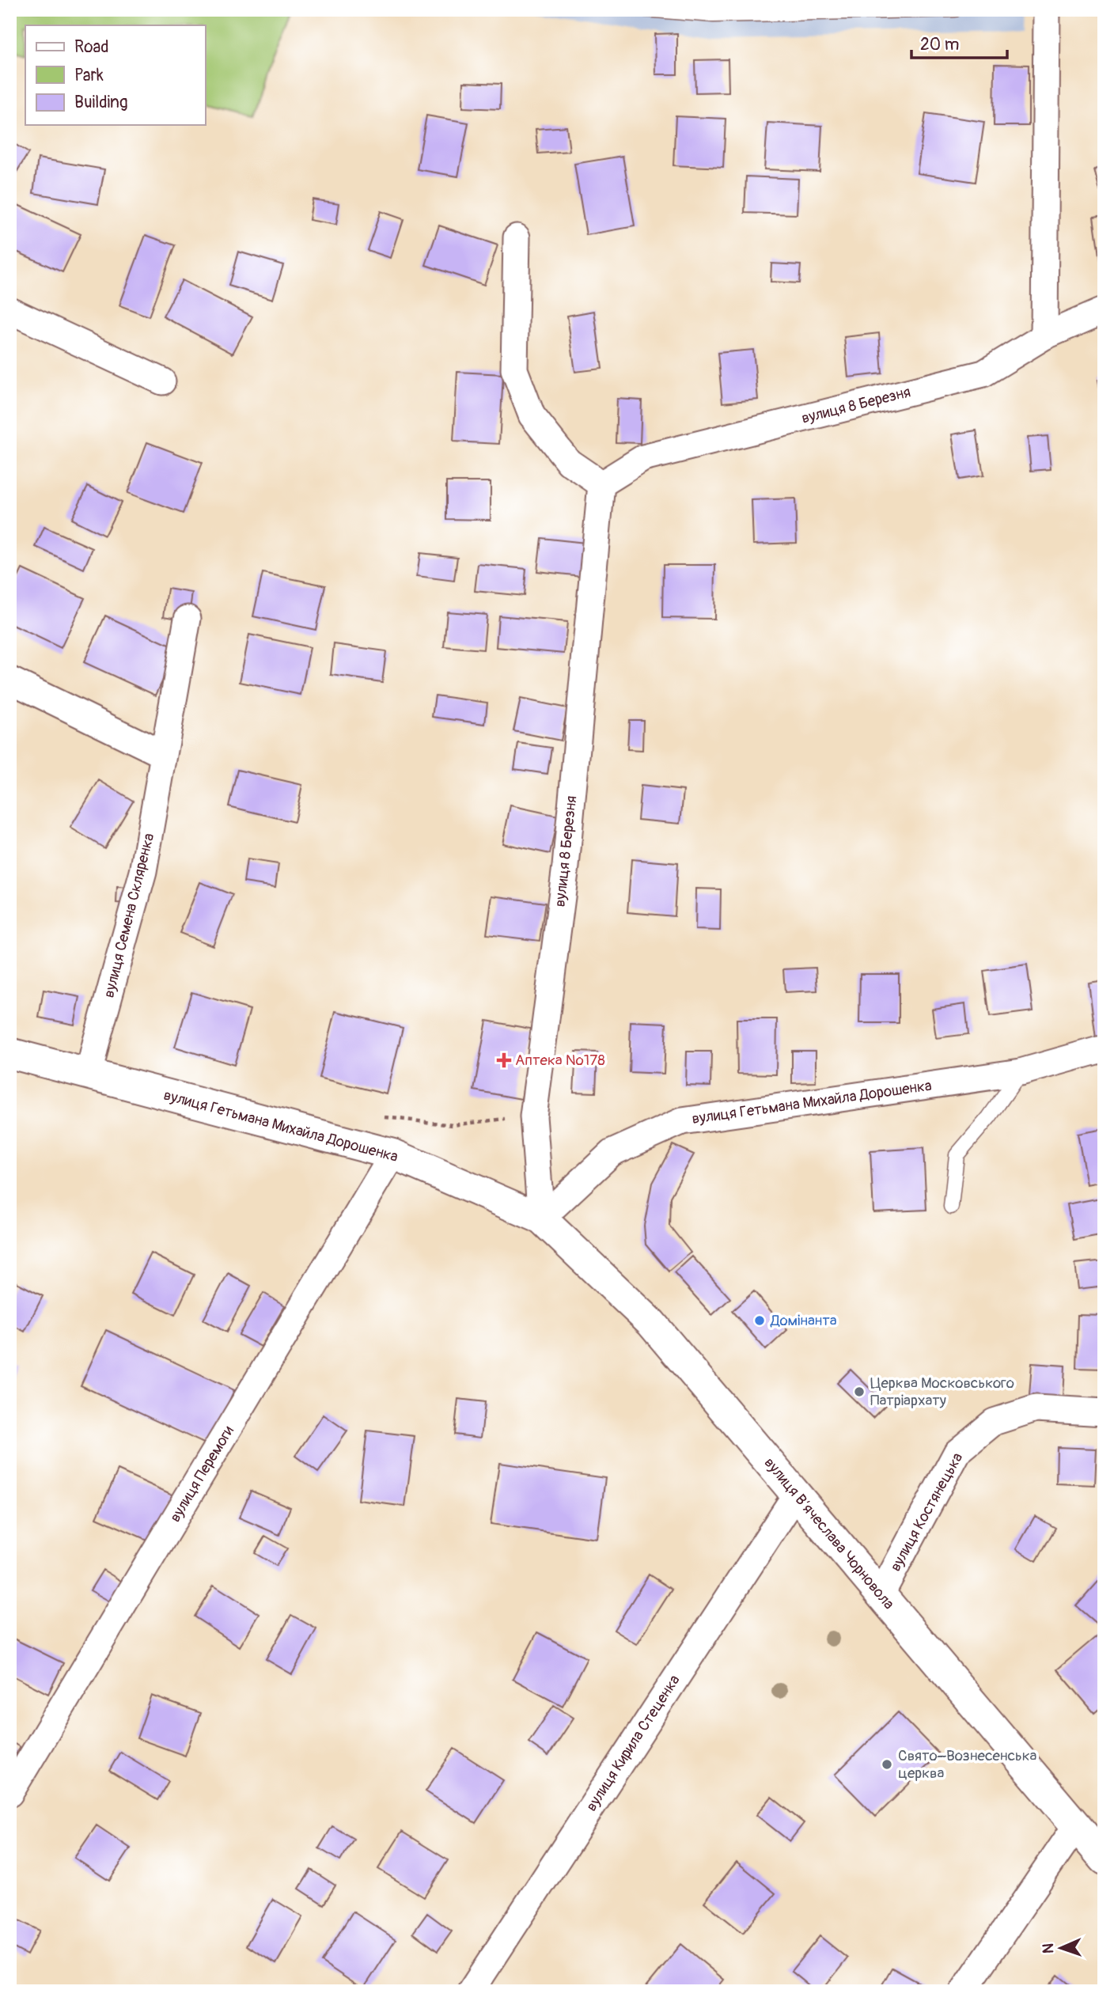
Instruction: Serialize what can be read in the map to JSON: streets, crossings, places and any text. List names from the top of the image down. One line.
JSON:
{"streets":{"street":["вулиця 8 Березня","вулиця Семена Скляренка","вулиця Гетьмана Михайла Дорошенка","вулиця Перемоги","вулиця Костянецька","вулиця Вʼячеслава Чорновола","вулиця Кирила Стеценка"]},"crossings":[["вулиця 8 Березня","вулиця Гетьмана Михайла Дорошенка"],["вулиця 8 Березня","вулиця Вʼячеслава Чорновола"],["вулиця Семена Скляренка","вулиця Гетьмана Михайла Дорошенка"],["вулиця Гетьмана Михайла Дорошенка","вулиця Перемоги"],["вулиця Гетьмана Михайла Дорошенка","вулиця Вʼячеслава Чорновола"],["вулиця Костянецька","вулиця Вʼячеслава Чорновола"],["вулиця Вʼячеслава Чорновола","вулиця Кирила Стеценка"]],"places":{"health":["Аптека №178"],"other":["Домінанта","Церква Московського Патріархату","Свято–Вознесенська церква"]},"legend":["Road","Park","Building"],"scale_bar":"20 m","north":"left"}
